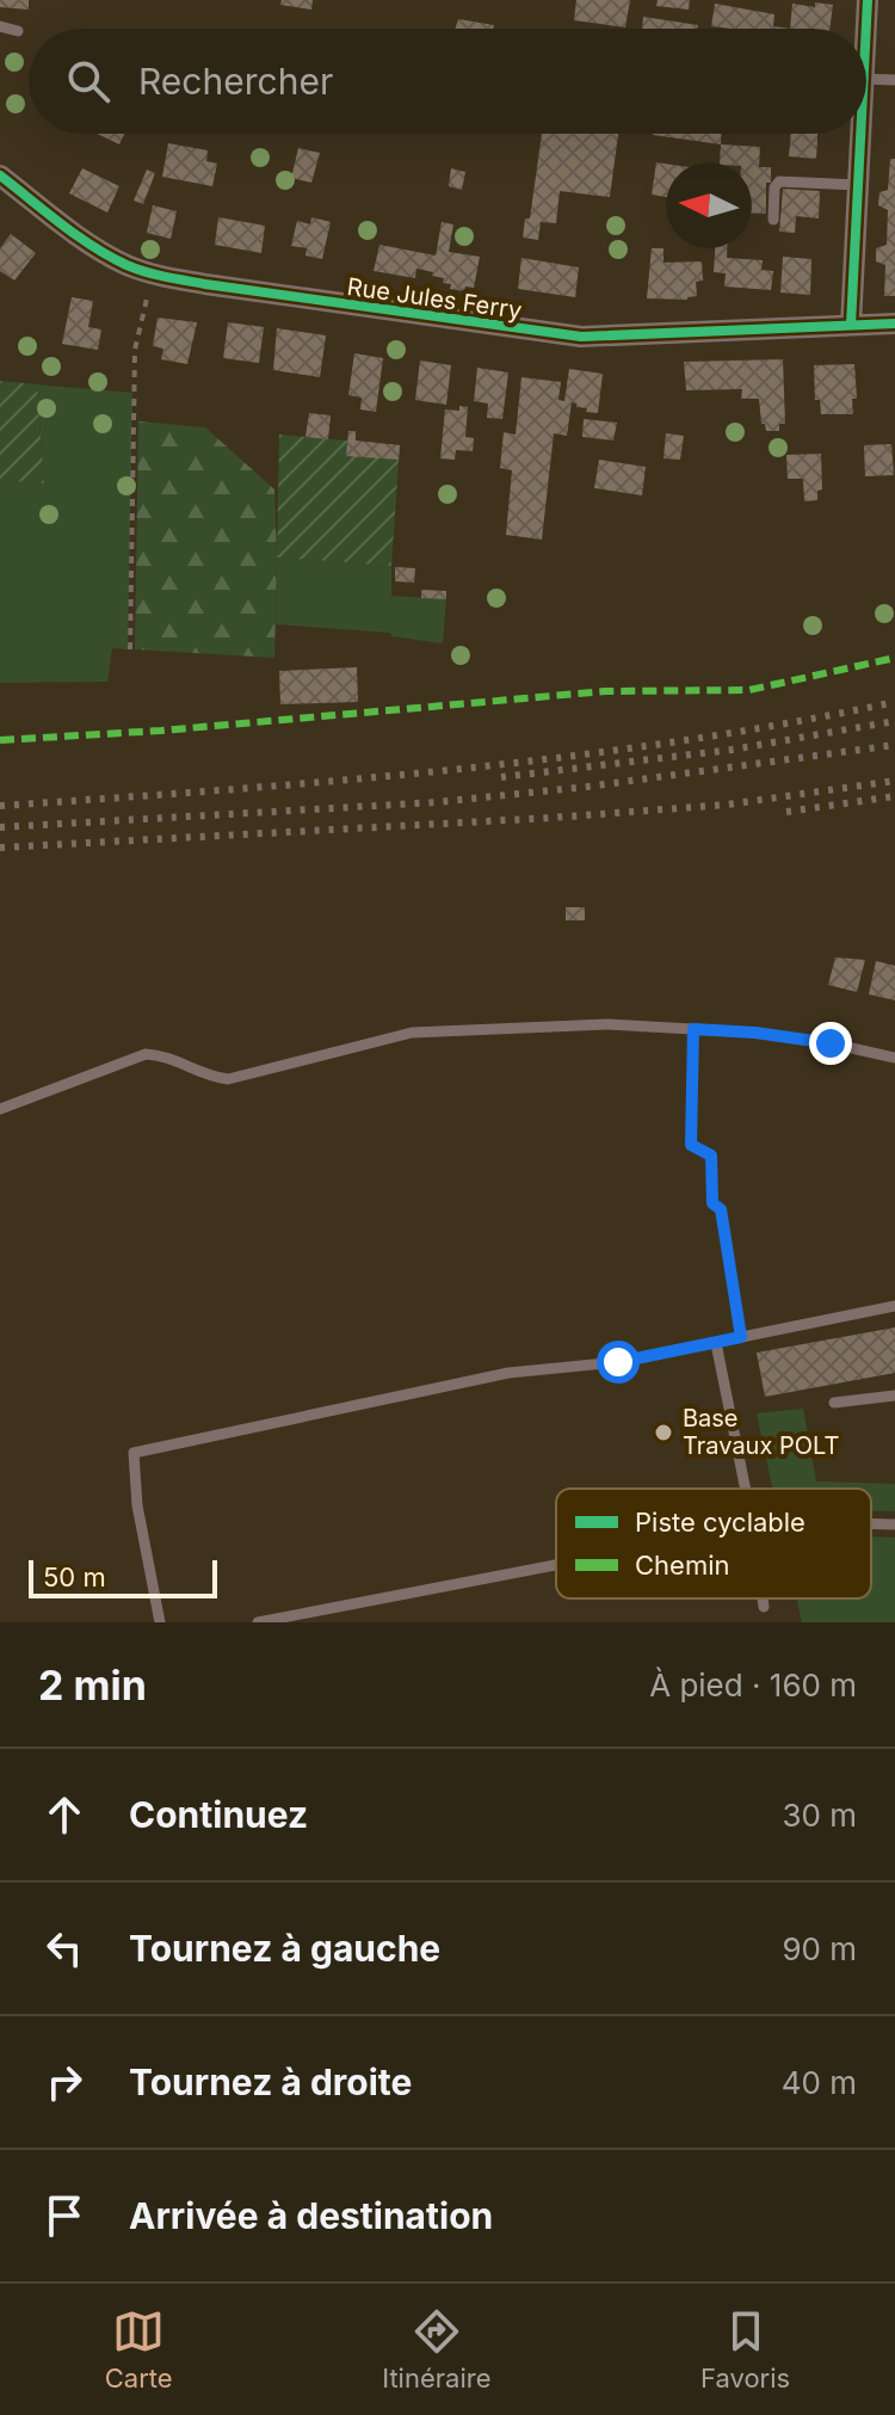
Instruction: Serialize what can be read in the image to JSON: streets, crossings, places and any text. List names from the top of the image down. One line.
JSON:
{"streets":{"street":["Rue Jules Ferry"]},"places":["Base Travaux POLT"],"legend":["Piste cyclable","Chemin"],"scale_bar":"50 m","north":"left","page":{"search":"Rechercher","scale":"50 m","heading":["2 min","À pied · 160 m"],"list":[["Continuez","30 m"],["Tournez à gauche","90 m"],["Tournez à droite","40 m"],"Arrivée à destination"],"nav":["Carte","Itinéraire","Favoris"]}}
